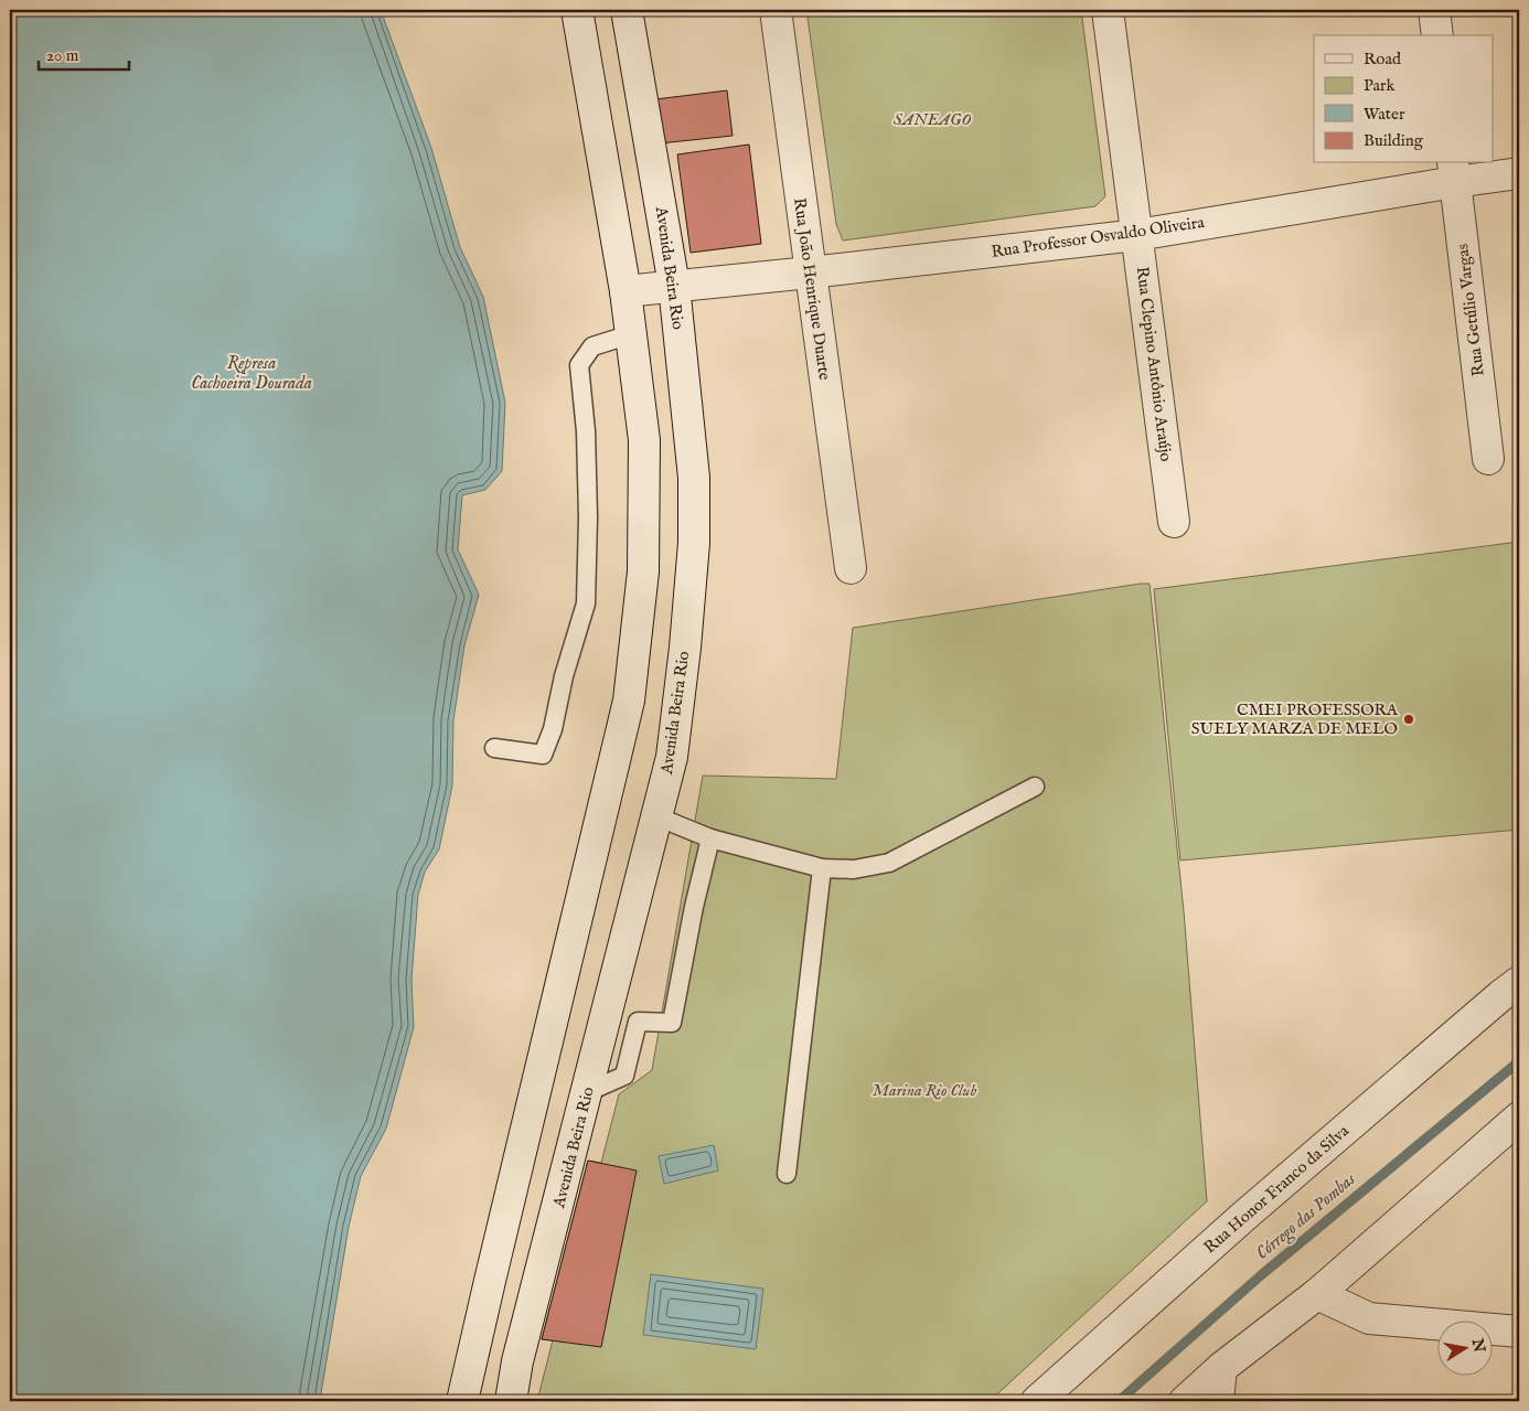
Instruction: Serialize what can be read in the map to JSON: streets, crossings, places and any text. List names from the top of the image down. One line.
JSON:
{"streets":{"street":["Rua Professor Osvaldo Oliveira","Avenida Beira Rio","Rua João Henrique Duarte","Rua Getúlio Vargas","Rua Clepino Antônio Araújo","Rua Honor Franco da Silva"]},"crossings":[["Rua Professor Osvaldo Oliveira","Avenida Beira Rio"],["Rua Professor Osvaldo Oliveira","Rua João Henrique Duarte"],["Rua Professor Osvaldo Oliveira","Rua Getúlio Vargas"],["Rua Professor Osvaldo Oliveira","Rua Clepino Antônio Araújo"]],"water":["Represa Cachoeira Dourada","Córrego das Pombas"],"parks":["SANEAGO","Marina Rio Club"],"places":["CMEI PROFESSORA SUELY MARZA DE MELO"],"legend":["Road","Park","Water","Building"],"scale_bar":"20 m","north":"right"}
